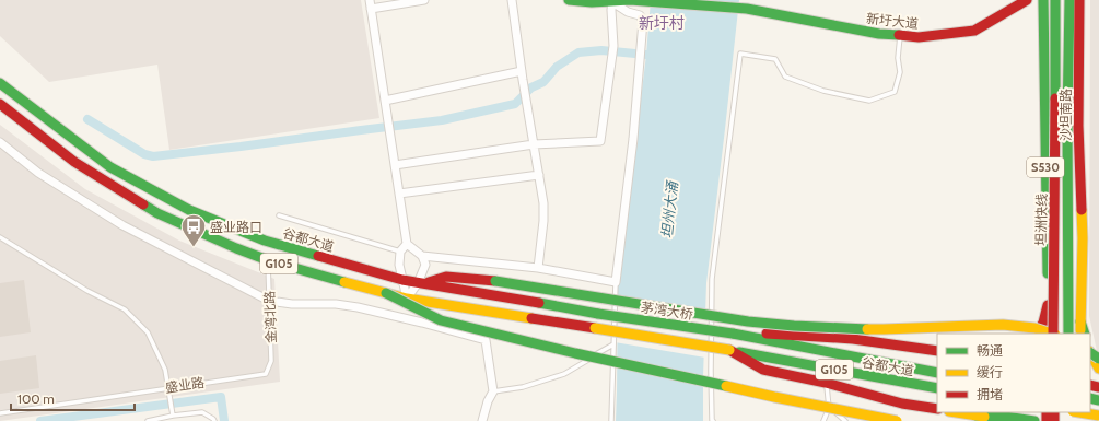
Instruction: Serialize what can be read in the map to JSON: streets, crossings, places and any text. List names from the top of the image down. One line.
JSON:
{"streets":{"main road":["新圩大道","沙坦南路","S530","坦洲快线","谷都大道","G105","茅湾大桥"],"lane":["金湾北路","盛业路"]},"crossings":[["谷都大道","G105"],["谷都大道","茅湾大桥"],["G105","金湾北路"],["金湾北路","盛业路"]],"districts":["新圩村"],"water":["坦州大涌"],"places":{"bus stop":["盛业路口"]},"legend":["畅通","缓行","拥堵"],"scale_bar":"100 m"}
